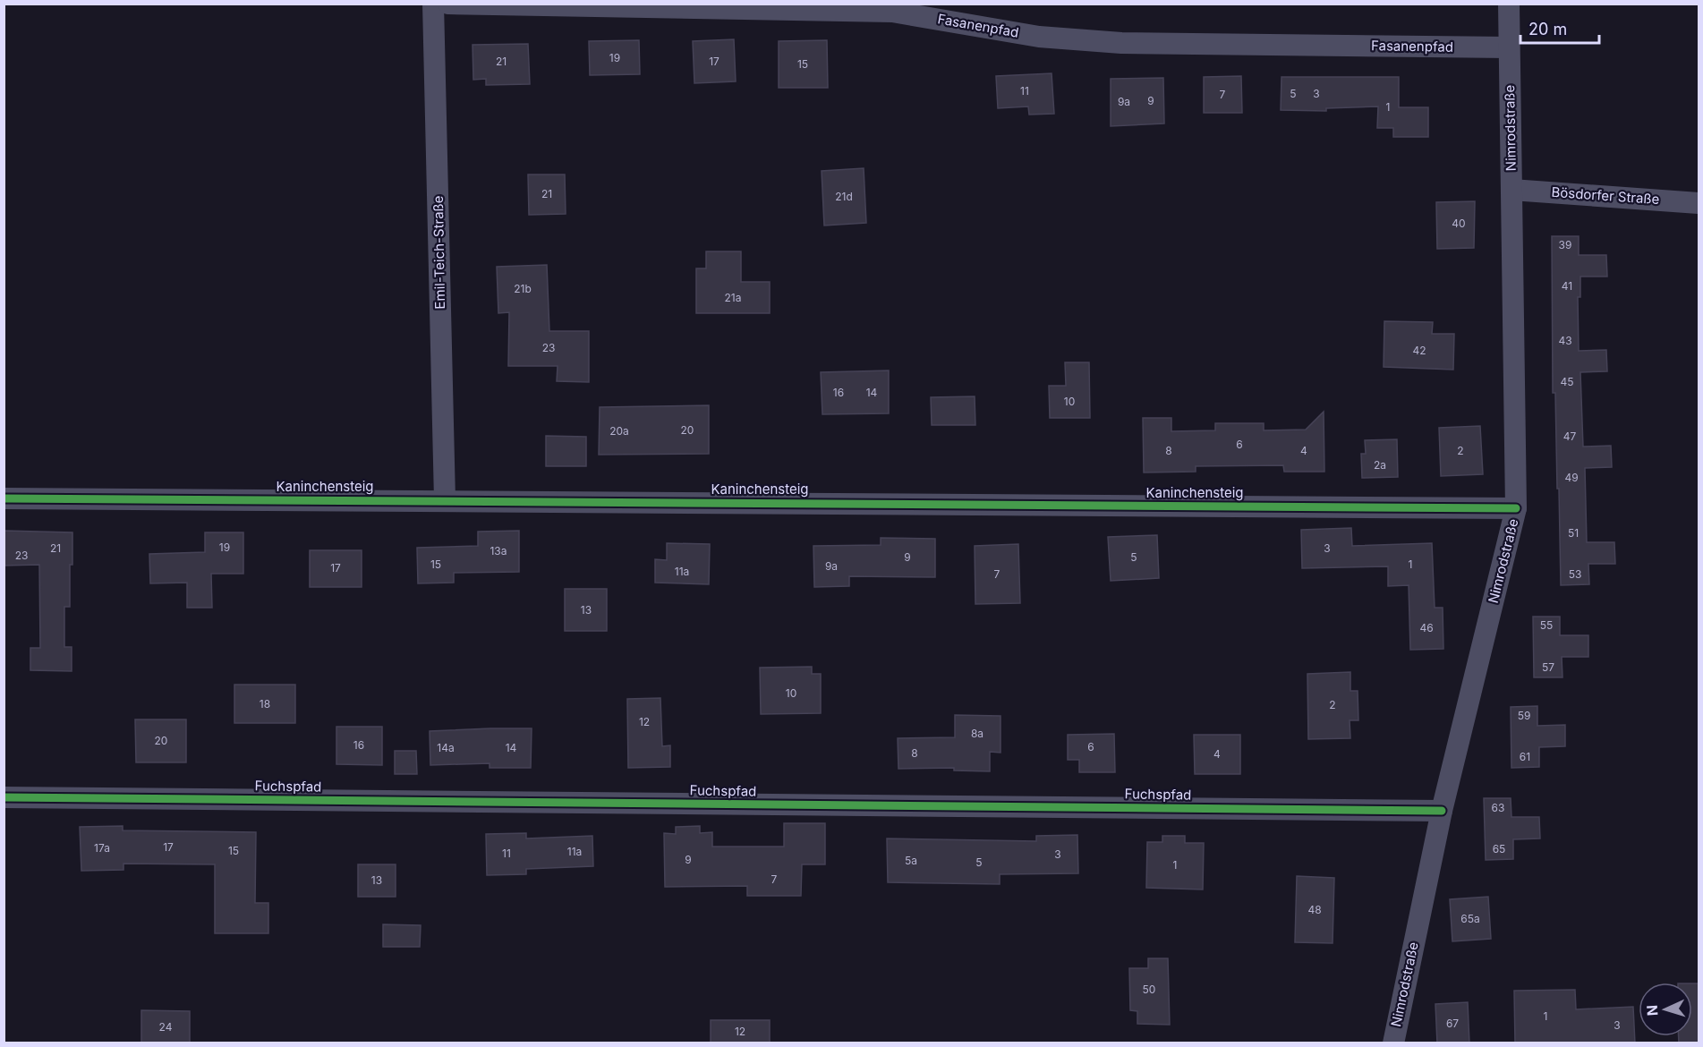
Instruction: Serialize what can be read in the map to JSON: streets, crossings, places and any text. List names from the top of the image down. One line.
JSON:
{"streets":{"street":["Fasanenpfad","Nimrodstraße","Bösdorfer Straße","Emil-Teich-Straße","Kaninchensteig","Fuchspfad"]},"crossings":[["Fasanenpfad","Nimrodstraße"],["Nimrodstraße","Bösdorfer Straße"],["Nimrodstraße","Kaninchensteig"],["Nimrodstraße","Fuchspfad"],["Emil-Teich-Straße","Kaninchensteig"]],"house_numbers":["19","21","17","15","11","5","3","7","9","9a","1","21","21d","40","39","41","21b","21a","43","23","42","45","16","14","10","20","20a","47","6","8","4","2","2a","49","51","19","21","3","13a","23","9","5","15","1","9a","17","11a","7","53","13","55","46","57","10","18","2","59","12","8a","20","16","6","14a","14","8","4","61","63","17","17a","65","15","11a","11","3","9","5a","5","1","7","13","48","65a","50","1","67","3","24","12"],"scale_bar":"20 m","north":"left"}
